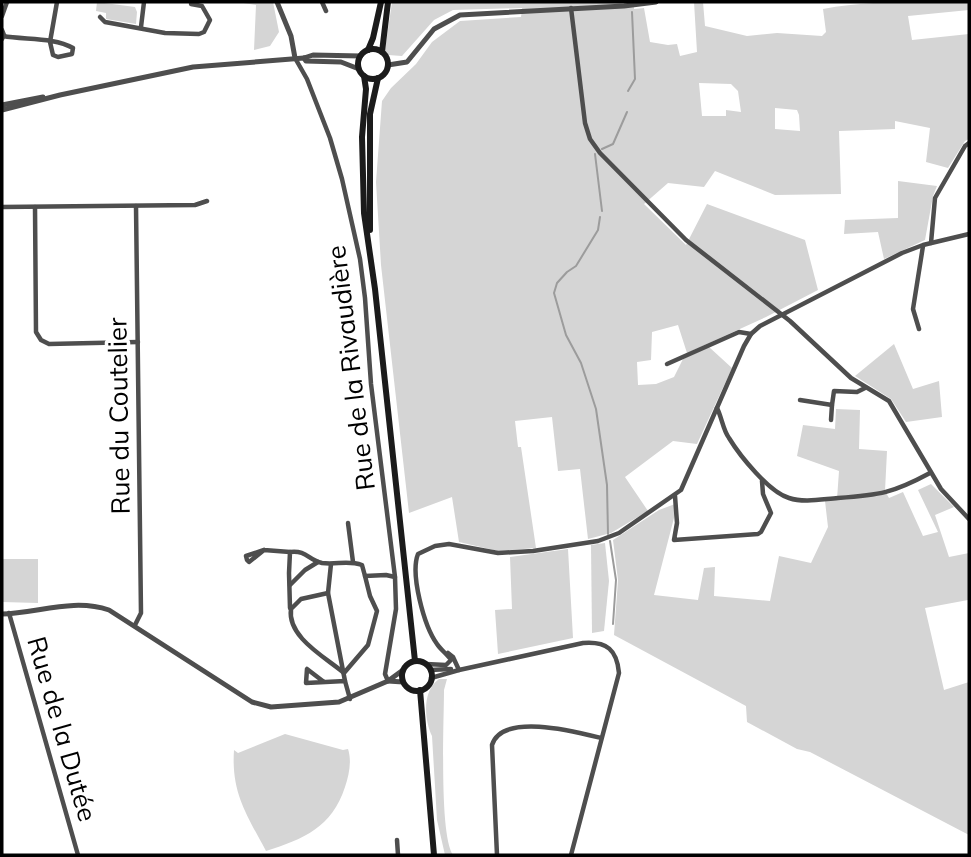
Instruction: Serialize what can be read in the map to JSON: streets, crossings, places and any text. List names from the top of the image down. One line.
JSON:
{"streets":{"street":["Rue de la Rivaudière","Rue du Coutelier","Rue de la Dutée"]}}
